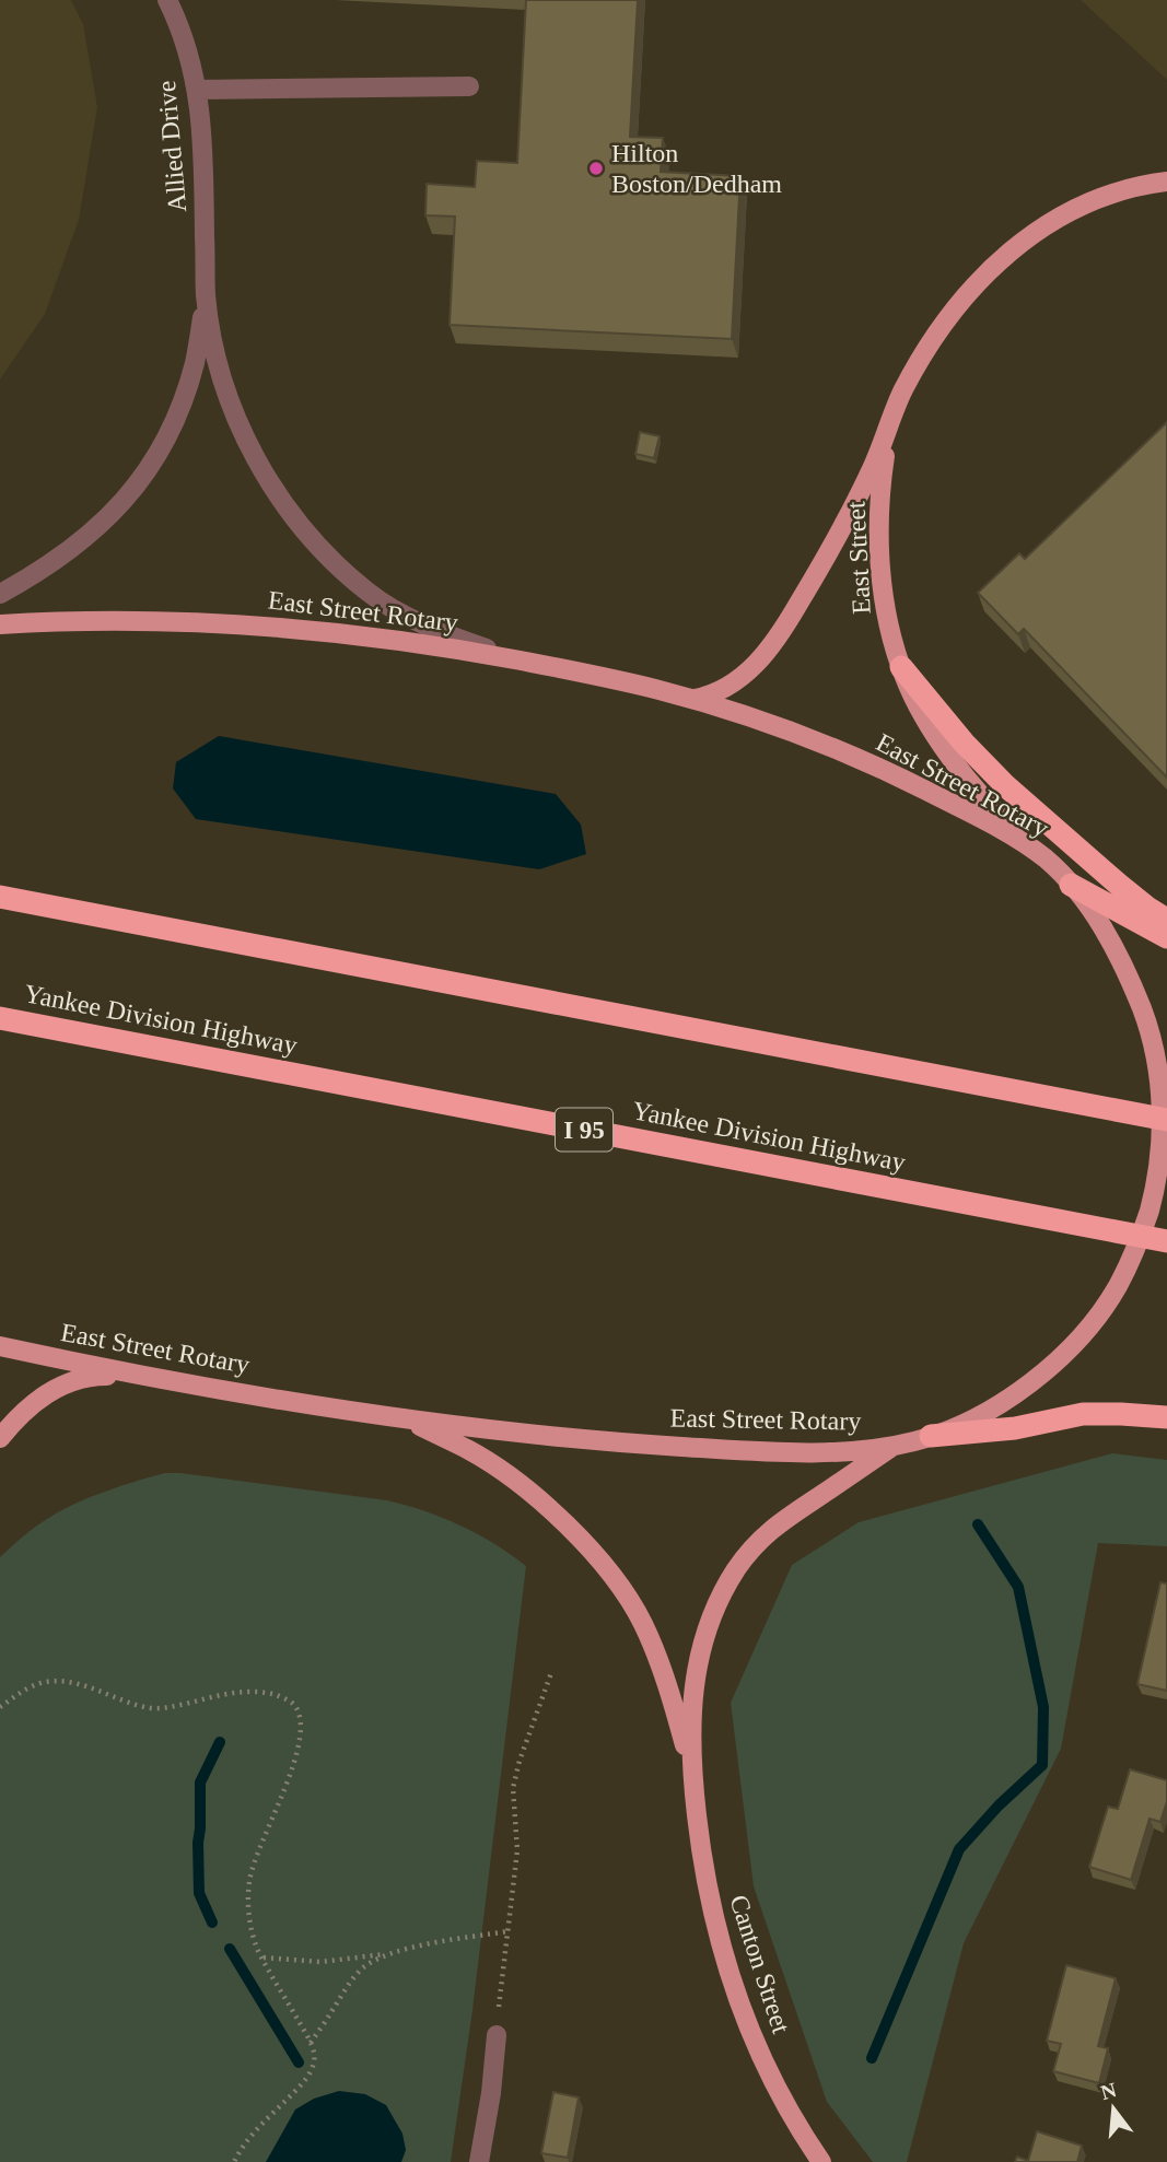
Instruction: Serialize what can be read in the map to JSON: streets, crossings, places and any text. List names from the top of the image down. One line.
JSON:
{"streets":{"highway":["Yankee Division Highway","I 95"],"main road":["East Street","East Street Rotary","Canton Street"],"street":["Allied Drive"]},"crossings":[["Allied Drive","East Street Rotary"],["East Street","East Street Rotary"],["East Street Rotary","Canton Street"]],"places":["Hilton Boston/Dedham"],"north":"top"}
